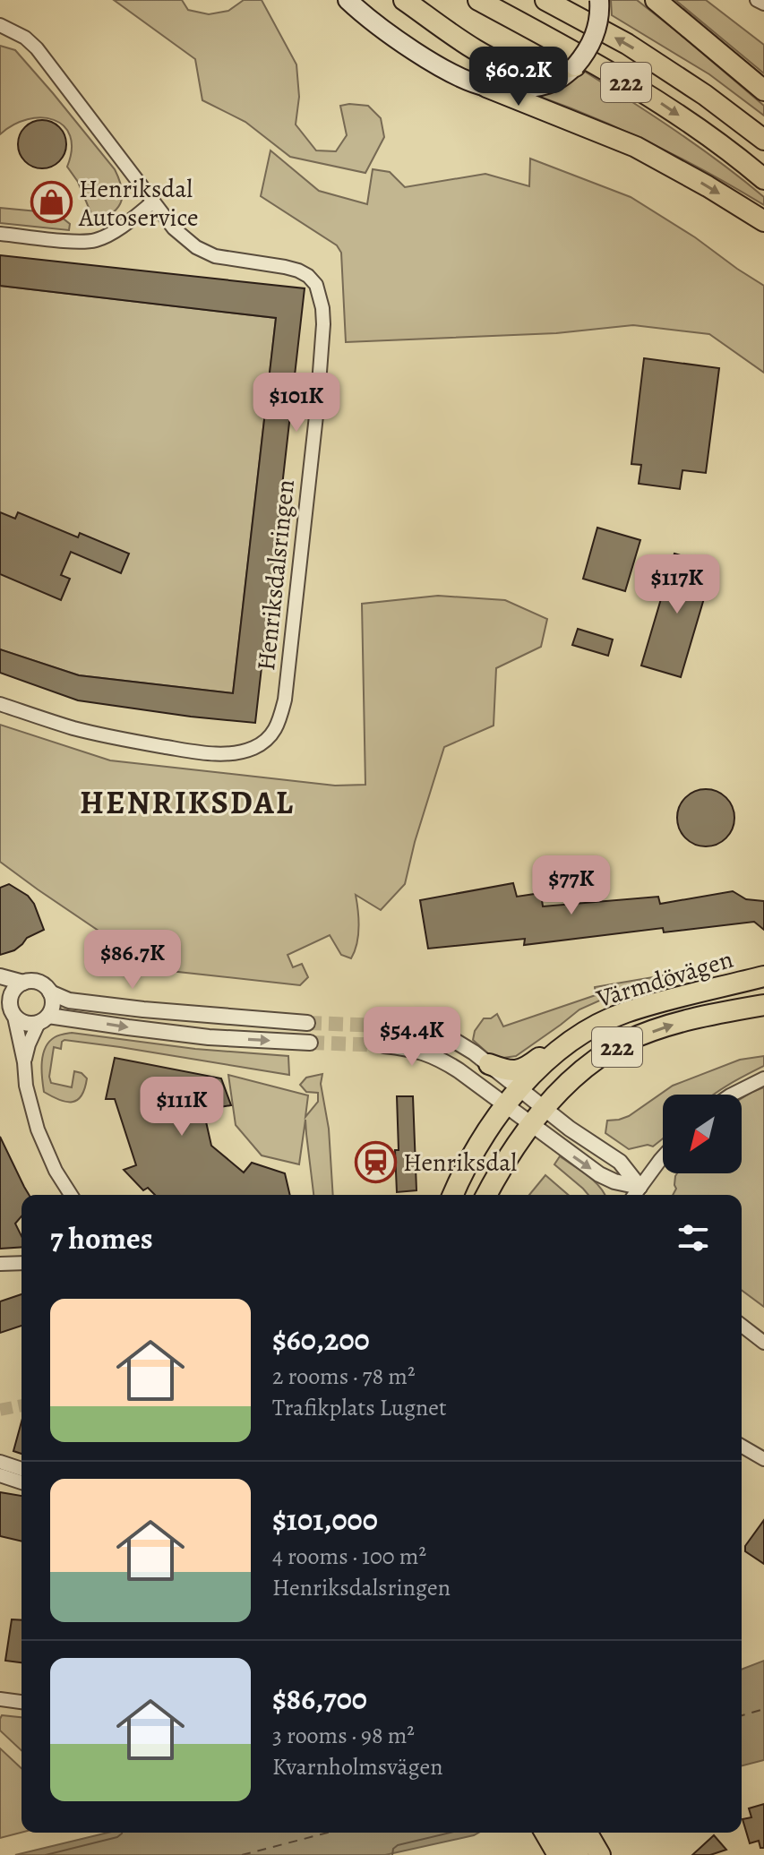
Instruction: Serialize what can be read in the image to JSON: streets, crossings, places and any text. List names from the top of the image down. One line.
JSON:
{"streets":{"main road":["222","Värmdövägen"],"street":["Henriksdalsringen"]},"districts":["HENRIKSDAL"],"places":{"shop":["Henriksdal Autoservice"],"station":["Henriksdal"]},"north":"bottom left","page":{"price":["$60.2K","$101K","$117K","$77K","$86.7K","$54.4K","$111K"],"heading":"7 homes","list":[{"name":"$60,200","note":"2 rooms · 78 m² · Trafikplats Lugnet"},{"name":"$101,000","note":"4 rooms · 100 m² · Henriksdalsringen"},{"name":"$86,700","note":"3 rooms · 98 m² · Kvarnholmsvägen"}]}}
